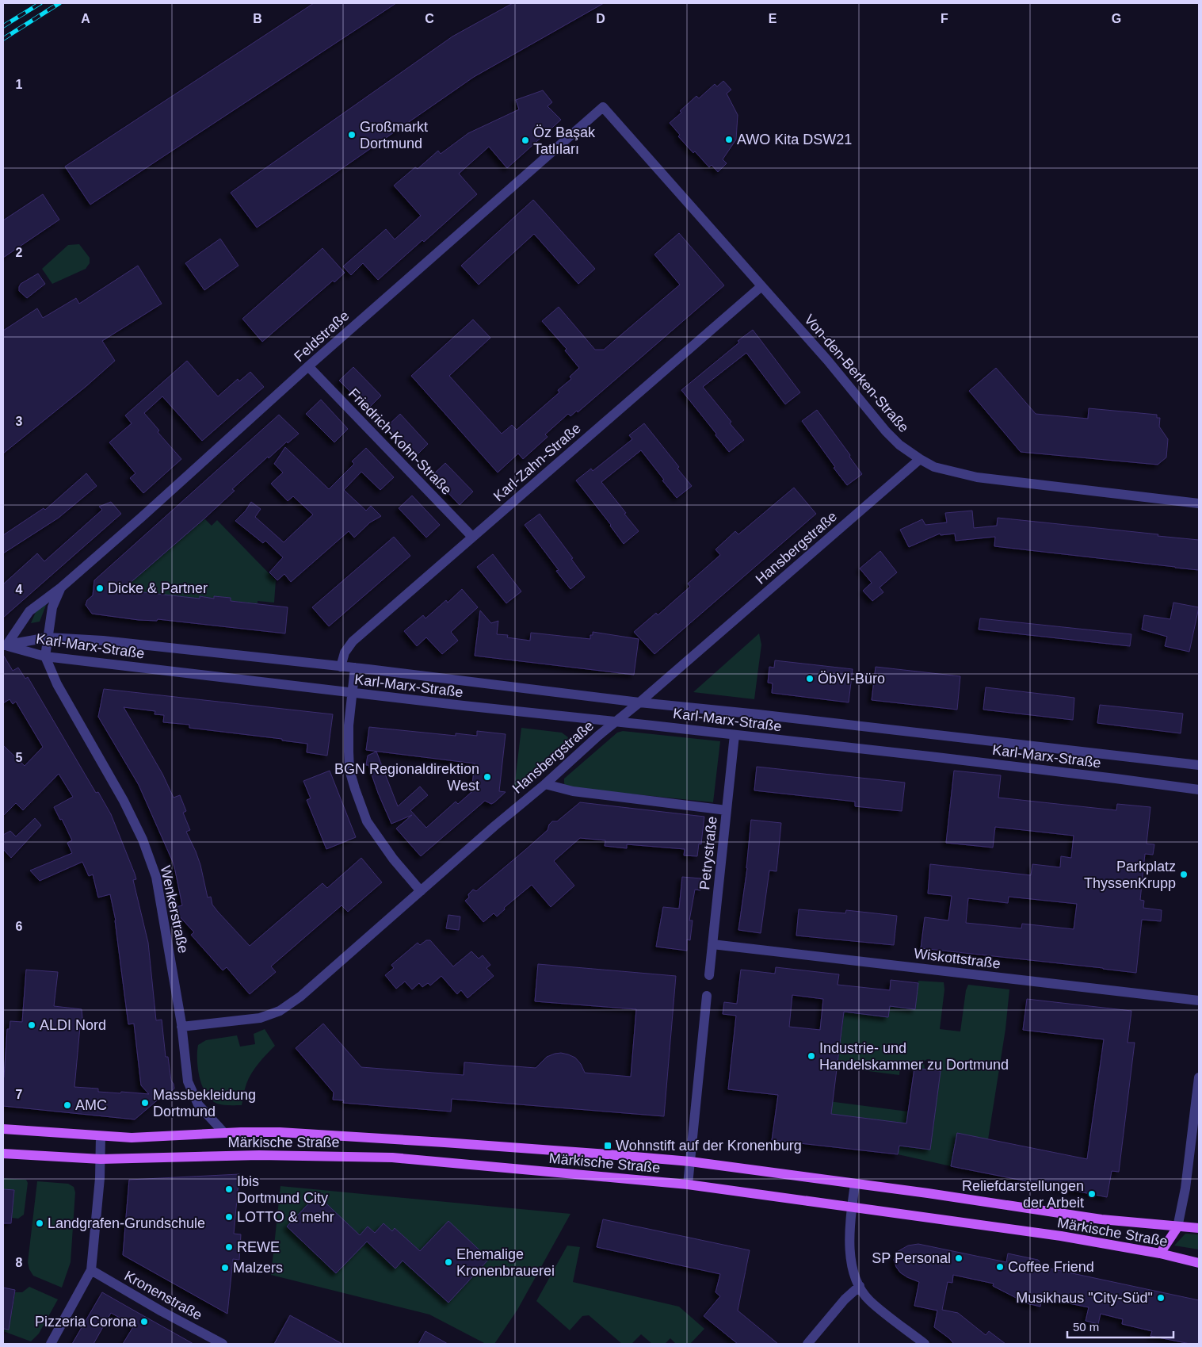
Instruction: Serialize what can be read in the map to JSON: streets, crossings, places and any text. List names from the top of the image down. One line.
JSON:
{"streets":{"main road":["Märkische Straße"],"street":["Feldstraße","Von-den-Berken-Straße","Friedrich-Kohn-Straße","Karl-Zahn-Straße","Hansbergstraße","Karl-Marx-Straße","Petrystraße","Wenkerstraße","Wiskottstraße","Kronenstraße"]},"crossings":[["Feldstraße","Von-den-Berken-Straße"],["Feldstraße","Friedrich-Kohn-Straße"],["Feldstraße","Karl-Marx-Straße"],["Feldstraße","Wenkerstraße"],["Von-den-Berken-Straße","Karl-Zahn-Straße"],["Von-den-Berken-Straße","Hansbergstraße"],["Friedrich-Kohn-Straße","Karl-Zahn-Straße"],["Karl-Zahn-Straße","Karl-Marx-Straße"],["Hansbergstraße","Karl-Marx-Straße"],["Hansbergstraße","Wenkerstraße"],["Karl-Marx-Straße","Petrystraße"],["Karl-Marx-Straße","Wenkerstraße"],["Petrystraße","Wiskottstraße"],["Wenkerstraße","Märkische Straße"]],"places":{"other":["Großmarkt Dortmund","AWO Kita DSW21","Öz Başak Tatlıları","Dicke & Partner","ÖbVI-Büro","BGN Regionaldirektion West","Parkplatz ThyssenKrupp","ALDI Nord","Industrie- und Handelskammer zu Dortmund","Massbekleidung Dortmund","AMC","Ibis Dortmund City","Reliefdarstellungen der Arbeit","LOTTO & mehr","Landgrafen-Grundschule","REWE","SP Personal","Ehemalige Kronenbrauerei","Coffee Friend","Malzers","Musikhaus \"City-Süd\"","Pizzeria Corona"],"transit":["Wohnstift auf der Kronenburg"]},"scale_bar":"50 m","grid":{"columns":["A","B","C","D","E","F","G"],"rows":["1","2","3","4","5","6","7","8"]}}
